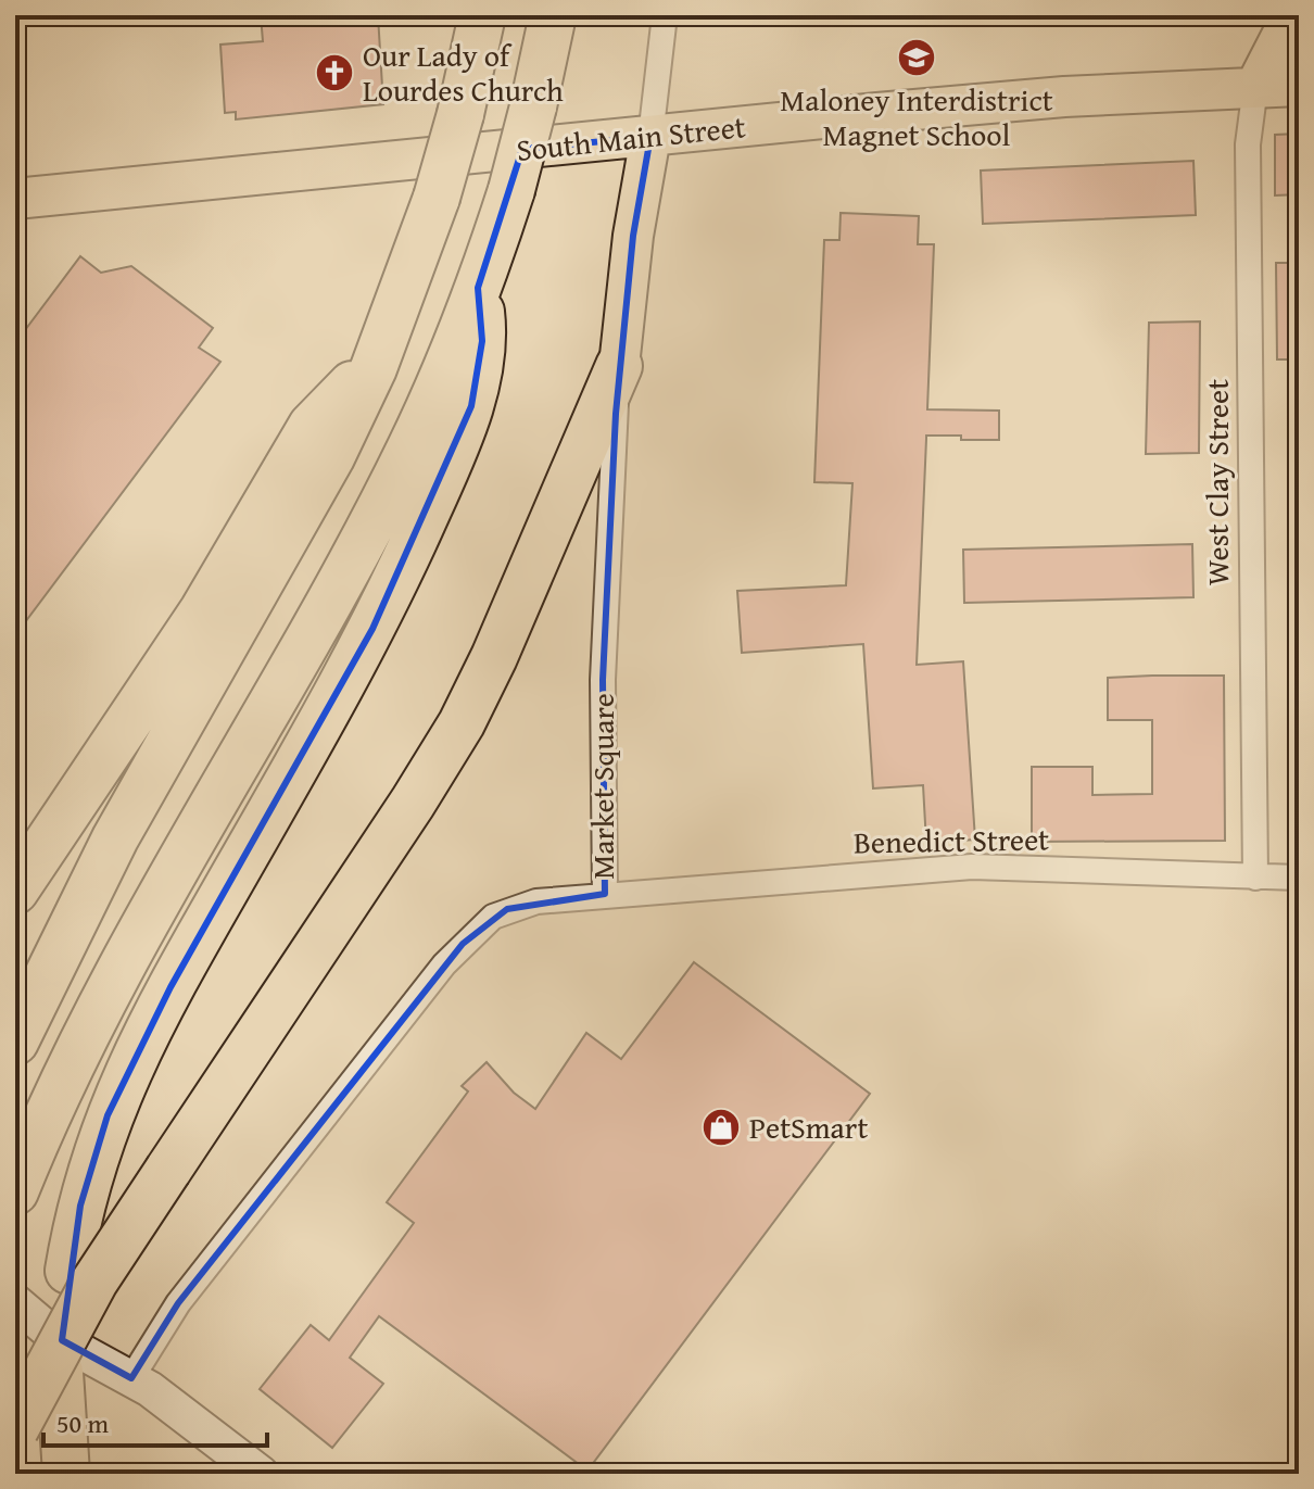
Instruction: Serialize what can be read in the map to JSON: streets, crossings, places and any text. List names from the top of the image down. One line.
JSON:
{"streets":{"main road":["South Main Street","Market Square"],"street":["West Clay Street","Benedict Street"]},"crossings":[["South Main Street","West Clay Street"],["South Main Street","Market Square"],["West Clay Street","Benedict Street"],["Market Square","Benedict Street"]],"places":{"school or university":["Maloney Interdistrict Magnet School"],"church":["Our Lady of Lourdes Church"],"shop":["PetSmart"]},"scale_bar":"50 m"}
